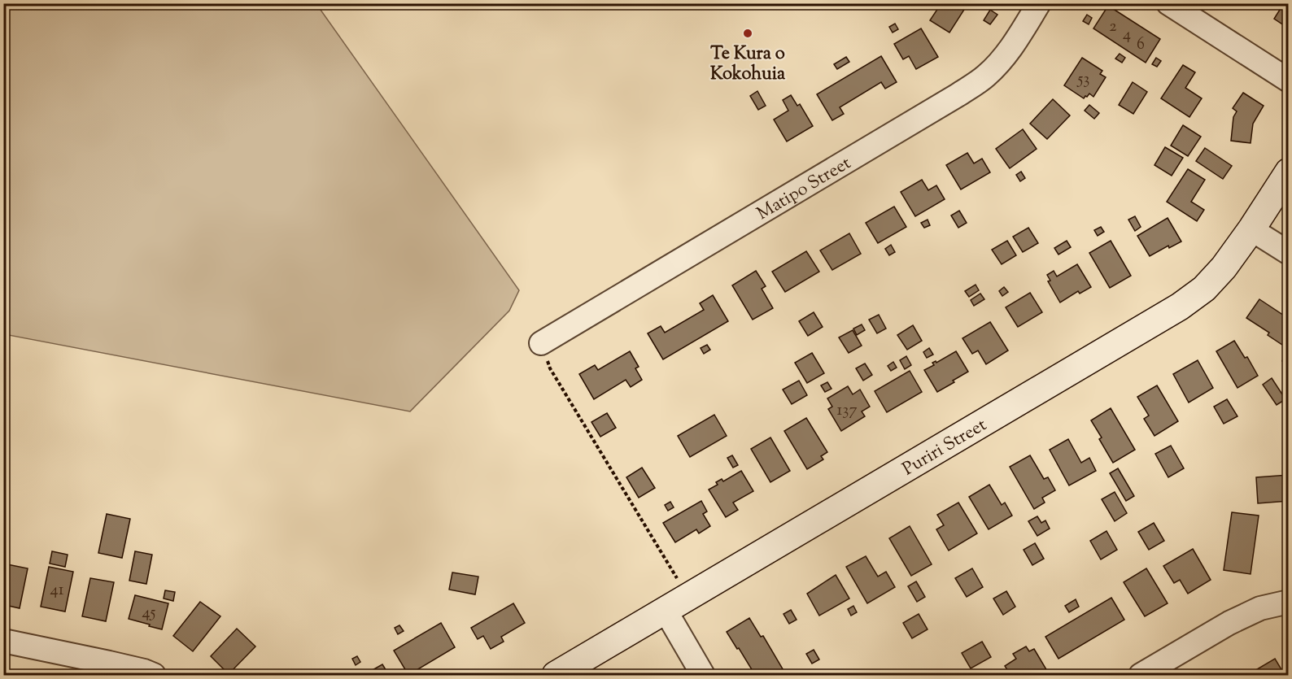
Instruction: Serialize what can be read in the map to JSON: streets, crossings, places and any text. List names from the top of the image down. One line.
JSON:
{"streets":{"main road":["Puriri Street"],"street":["Matipo Street"]},"places":["Te Kura o Kokohuia"],"house_numbers":["2","4","6","53","137","41","45"]}
